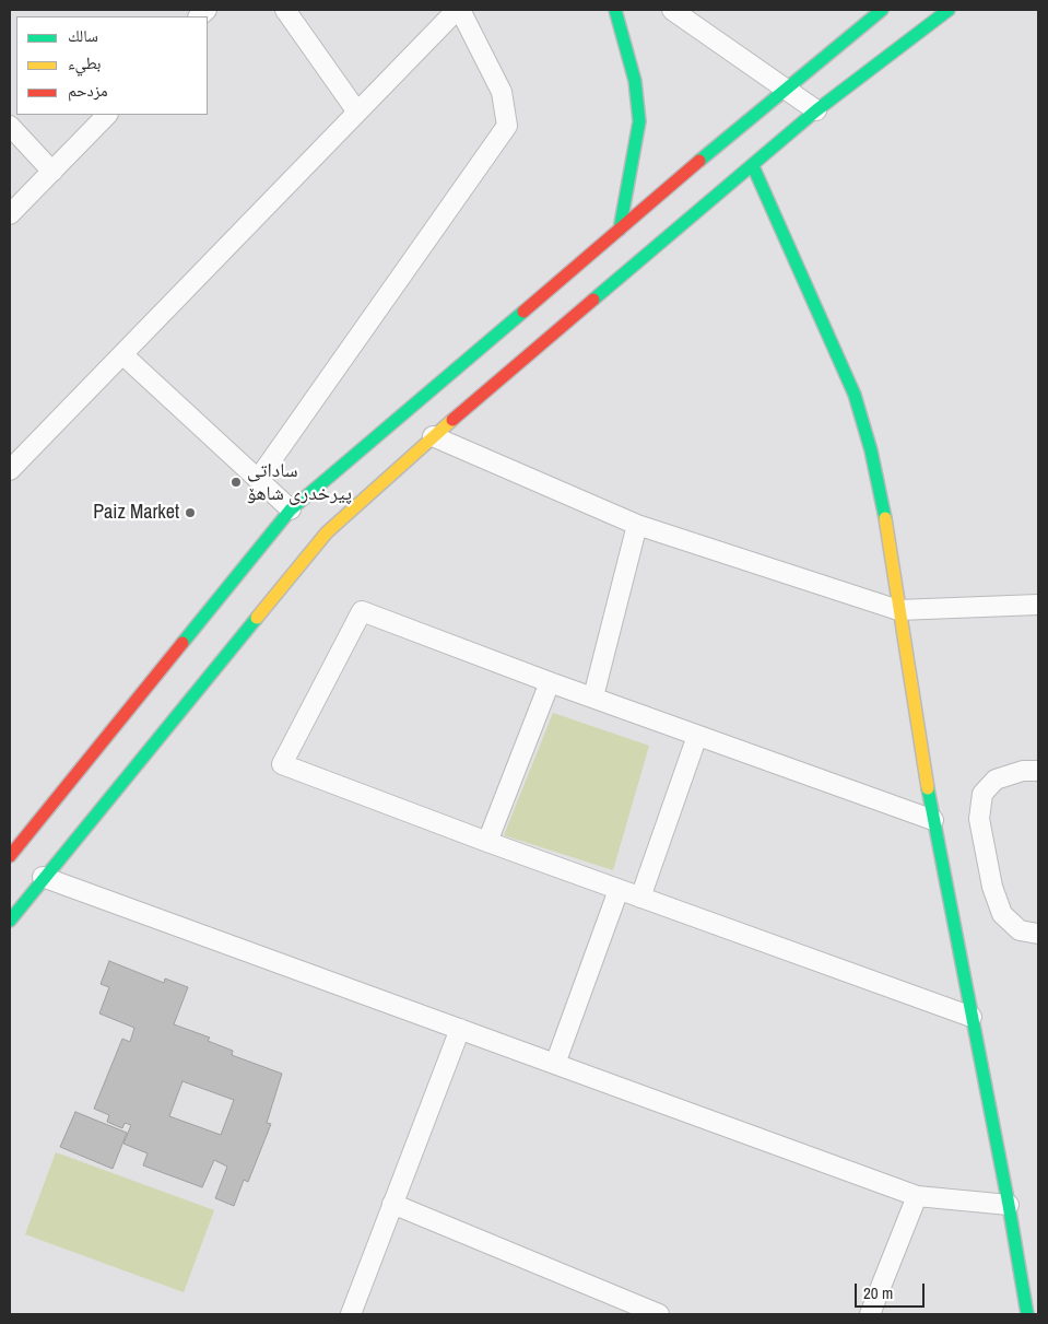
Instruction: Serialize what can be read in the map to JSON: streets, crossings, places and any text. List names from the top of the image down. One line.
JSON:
{"places":["ساداتی پیرخدری شاهۆ","Paiz Market"],"legend":["سالك","بطيء","مزدحم"],"scale_bar":"20 m"}
